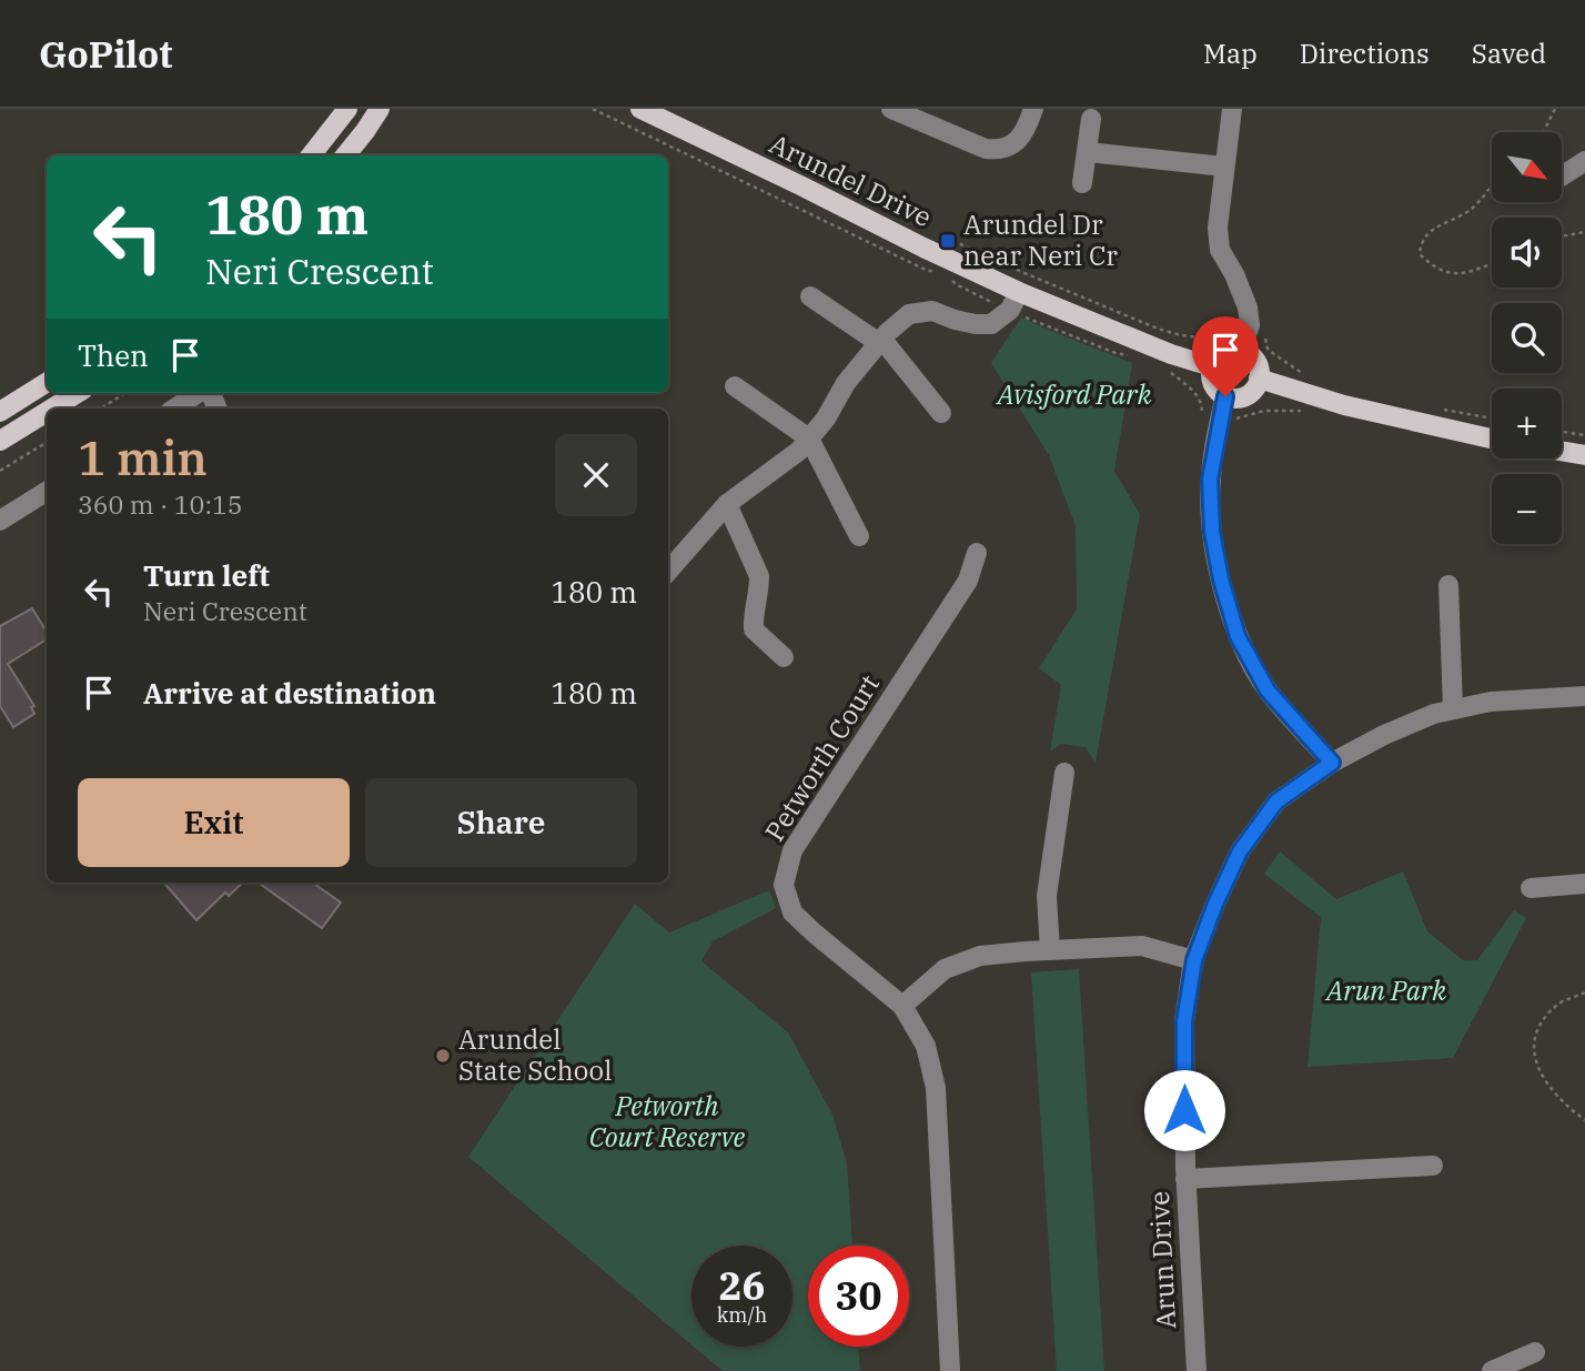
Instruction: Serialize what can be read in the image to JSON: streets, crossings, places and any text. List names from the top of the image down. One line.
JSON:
{"streets":{"main road":["Arundel Drive"],"street":["Petworth Court","Arun Drive"]},"parks":["Avisford Park","Arun Park","Petworth Court Reserve"],"places":{"transit":["Arundel Dr near Neri Cr"],"other":["Arundel State School"]},"north":"bottom right","page":{"header":"GoPilot","nav":["Map","Directions","Saved"],"map_buttons":["+","−"],"turn":["180 m","Neri Crescent"],"then":"Then","heading":["1 min","360 m · 10:15"],"list":[{"name":"Turn left","note":"Neri Crescent","value":"180 m"},{"name":"Arrive at destination","value":"180 m"}],"buttons":["Exit","Share"],"speed":"26 km/h","limit":"30"}}
